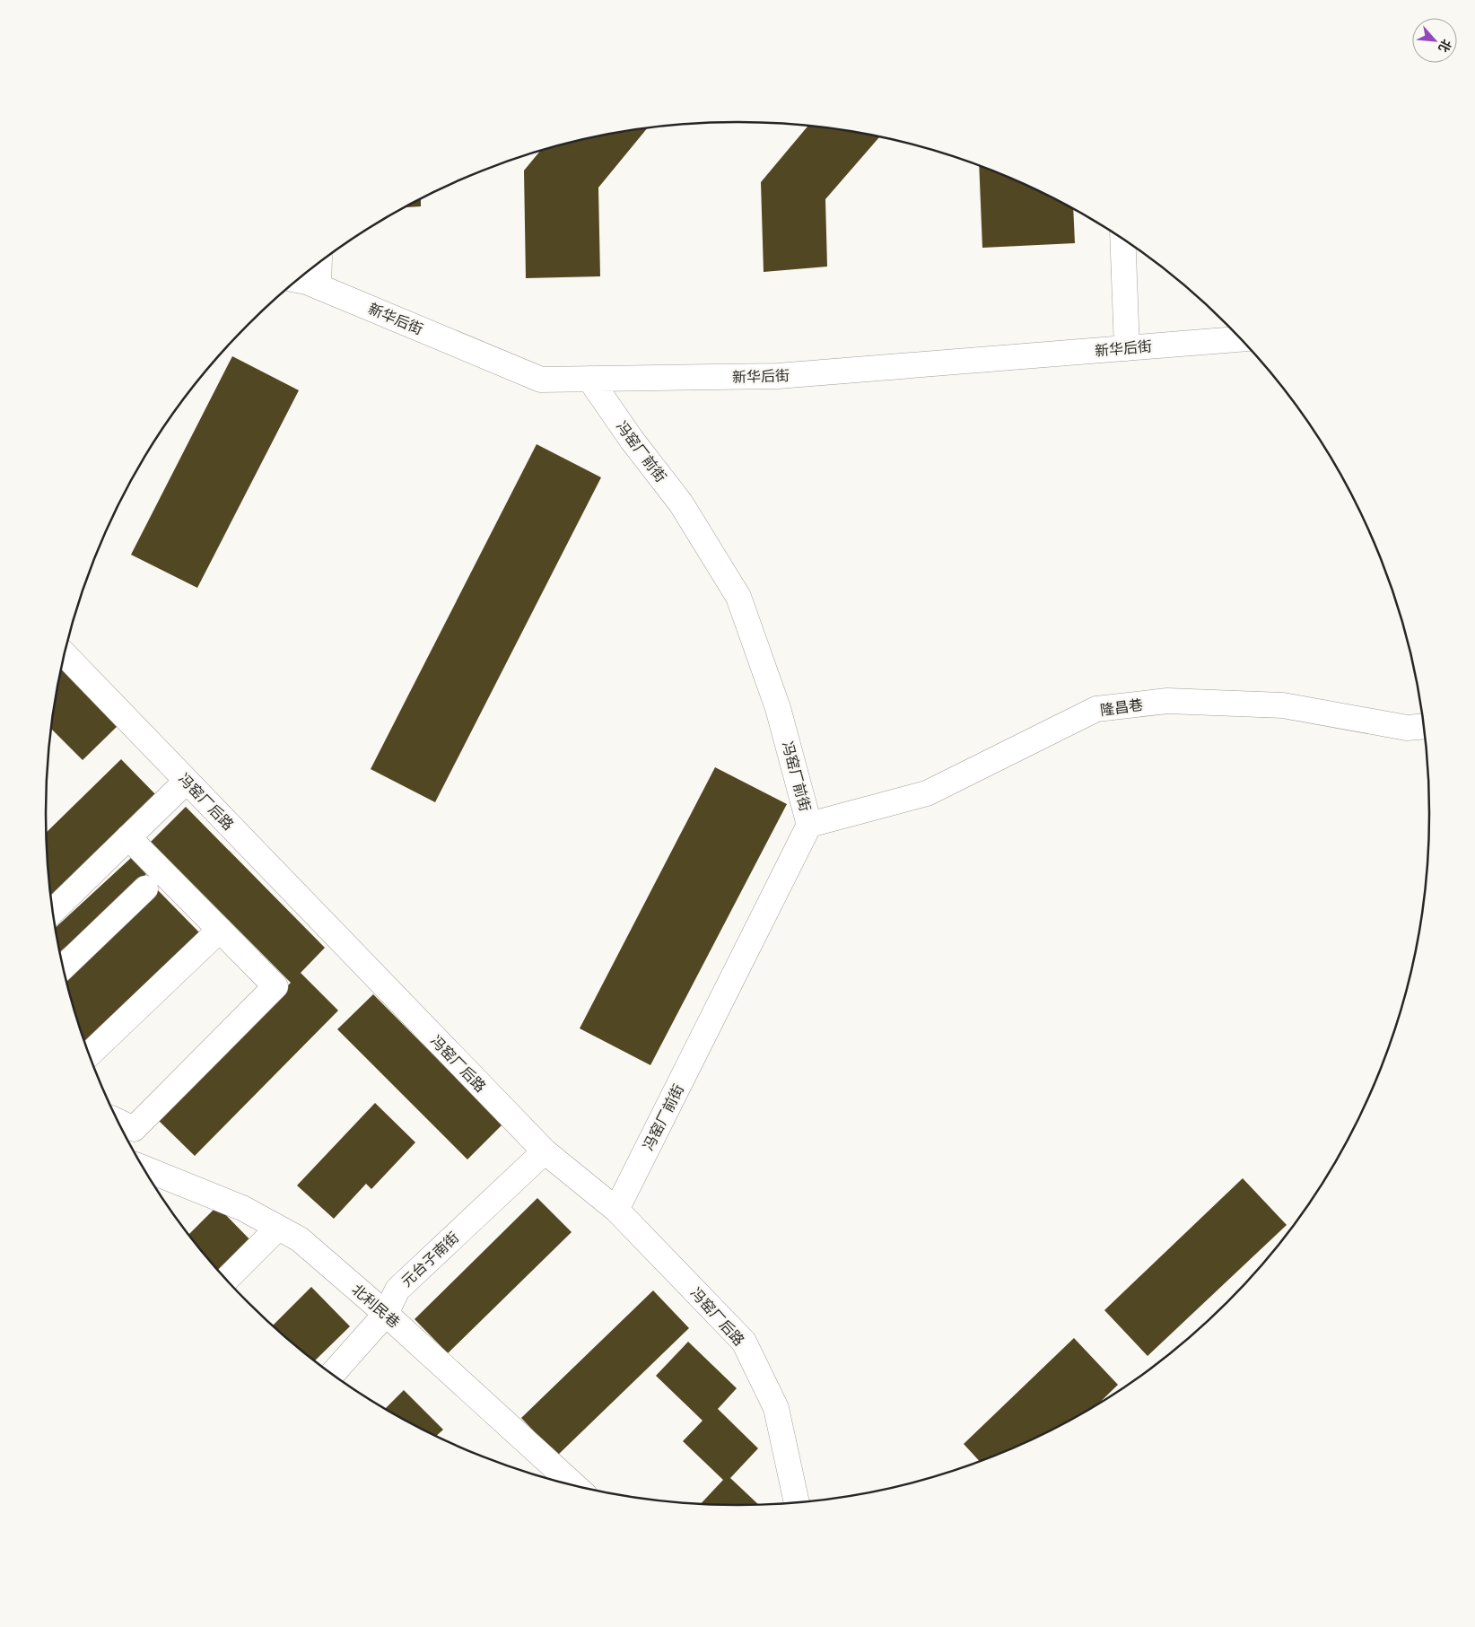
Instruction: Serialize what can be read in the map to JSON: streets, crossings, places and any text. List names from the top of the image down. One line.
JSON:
{"streets":{"street":["新华后街","冯窑厂前街","隆昌巷","冯窑厂后路","元台子南街","北利民巷"]},"crossings":[["新华后街","冯窑厂前街"],["冯窑厂前街","隆昌巷"],["冯窑厂前街","冯窑厂后路"],["冯窑厂后路","元台子南街"],["元台子南街","北利民巷"]],"north":"bottom right"}
